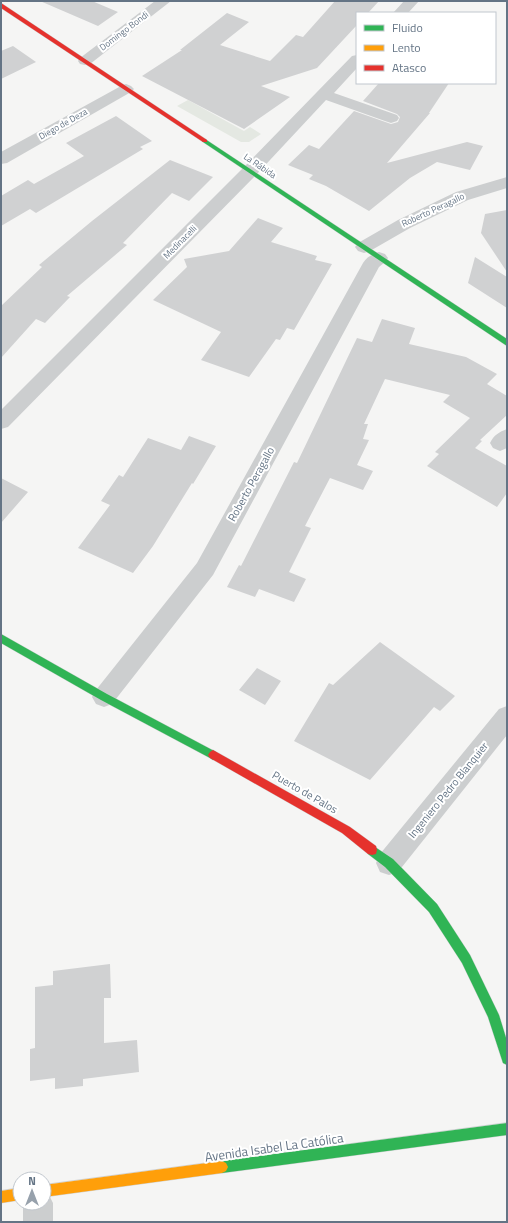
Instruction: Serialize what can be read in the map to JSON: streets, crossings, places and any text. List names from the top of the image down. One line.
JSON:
{"streets":{"street":["Domingo Bondi","Diego de Deza","La Rábida","Roberto Peragallo","Medinacelli","Ingeniero Pedro Blanquier","Puerto de Palos","Avenida Isabel La Católica"]},"crossings":[["Domingo Bondi","La Rábida"],["Diego de Deza","La Rábida"],["La Rábida","Roberto Peragallo"],["La Rábida","Medinacelli"],["Roberto Peragallo","Puerto de Palos"],["Ingeniero Pedro Blanquier","Puerto de Palos"]],"legend":["Fluido","Lento","Atasco"],"north":"top"}
